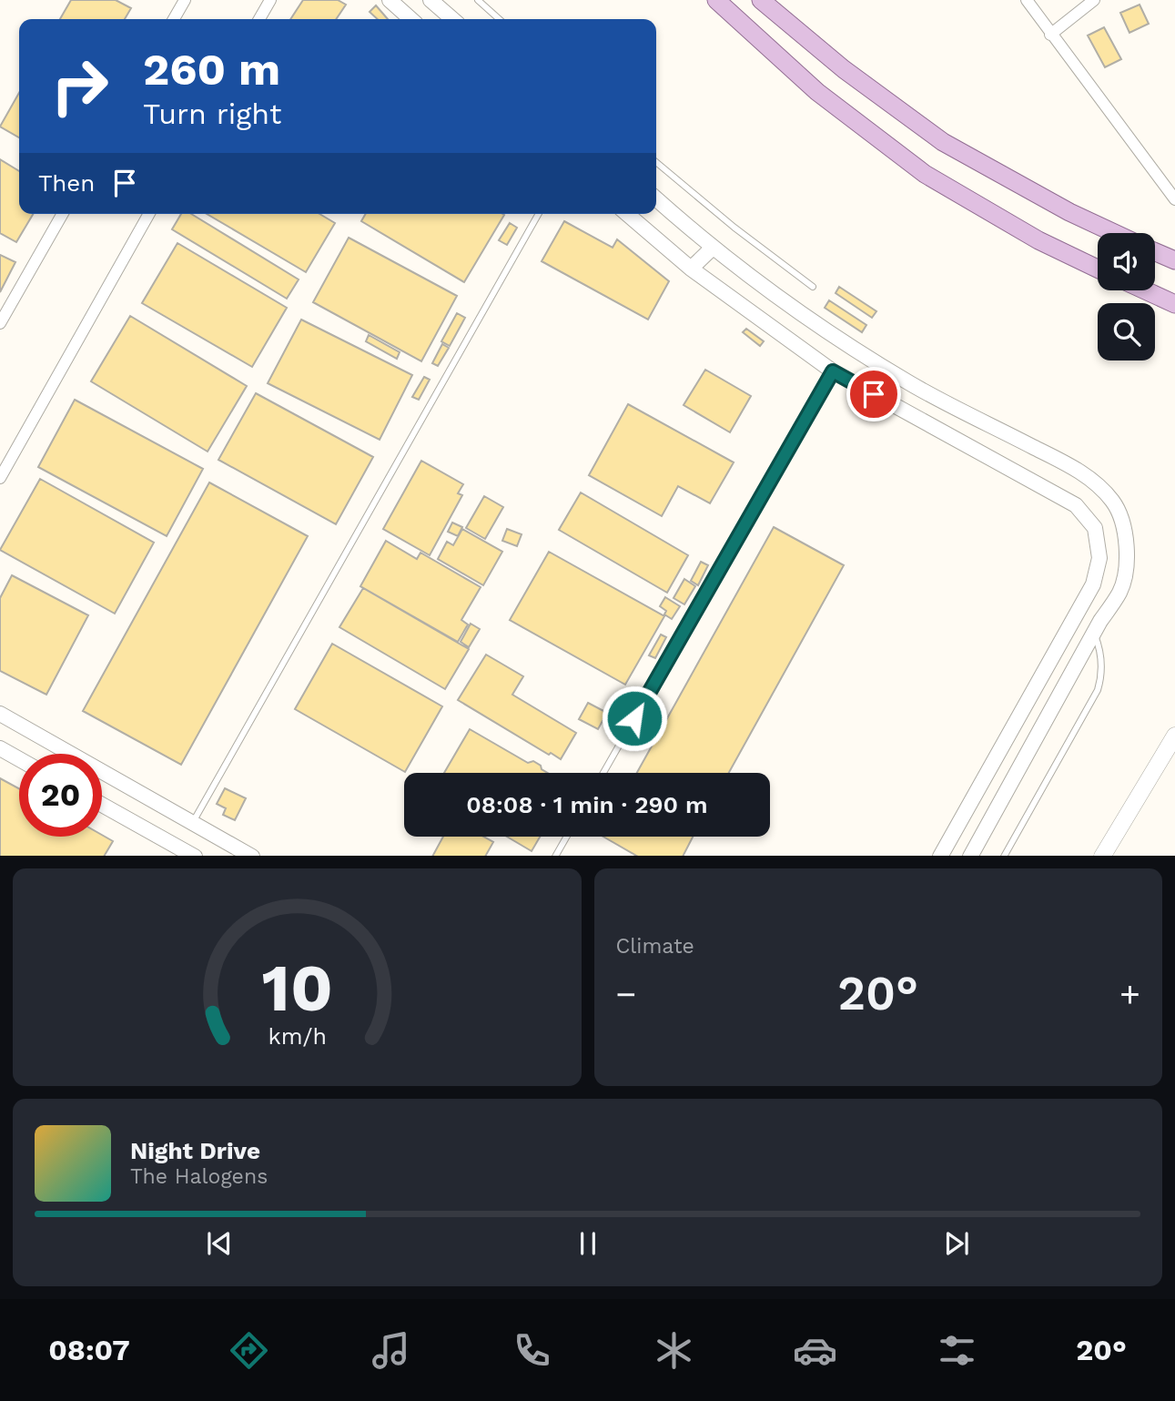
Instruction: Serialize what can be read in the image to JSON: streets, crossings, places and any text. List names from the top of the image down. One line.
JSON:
{"page":{"turn":["260 m","Turn right"],"then":"Then","limit":"20","trip":"08:08 · 1 min · 290 m","tile":"Climate","heat":["−","20°","+"],"song":["Night Drive","The Halogens"],"tabs":["08:07","20°"],"gauge":["10","km/h"]}}
